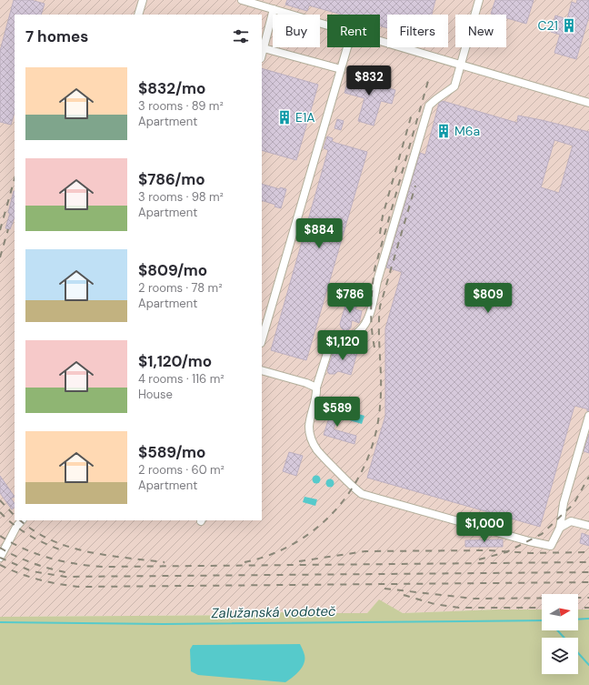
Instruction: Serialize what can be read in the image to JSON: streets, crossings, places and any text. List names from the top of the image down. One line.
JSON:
{"water":["Zalužanská vodoteč"],"places":{"building":["C21","E1A","M6a"]},"north":"right","page":{"chip":["Buy","Rent","Filters","New"],"heading":"7 homes","list":[{"name":"$832/mo","note":"3 rooms · 89 m² · Apartment"},{"name":"$786/mo","note":"3 rooms · 98 m² · Apartment"},{"name":"$809/mo","note":"2 rooms · 78 m² · Apartment"},{"name":"$1,120/mo","note":"4 rooms · 116 m² · House"},{"name":"$589/mo","note":"2 rooms · 60 m² · Apartment"}],"price":["$832","$884","$786","$809","$1,120","$589","$1,000"]}}
